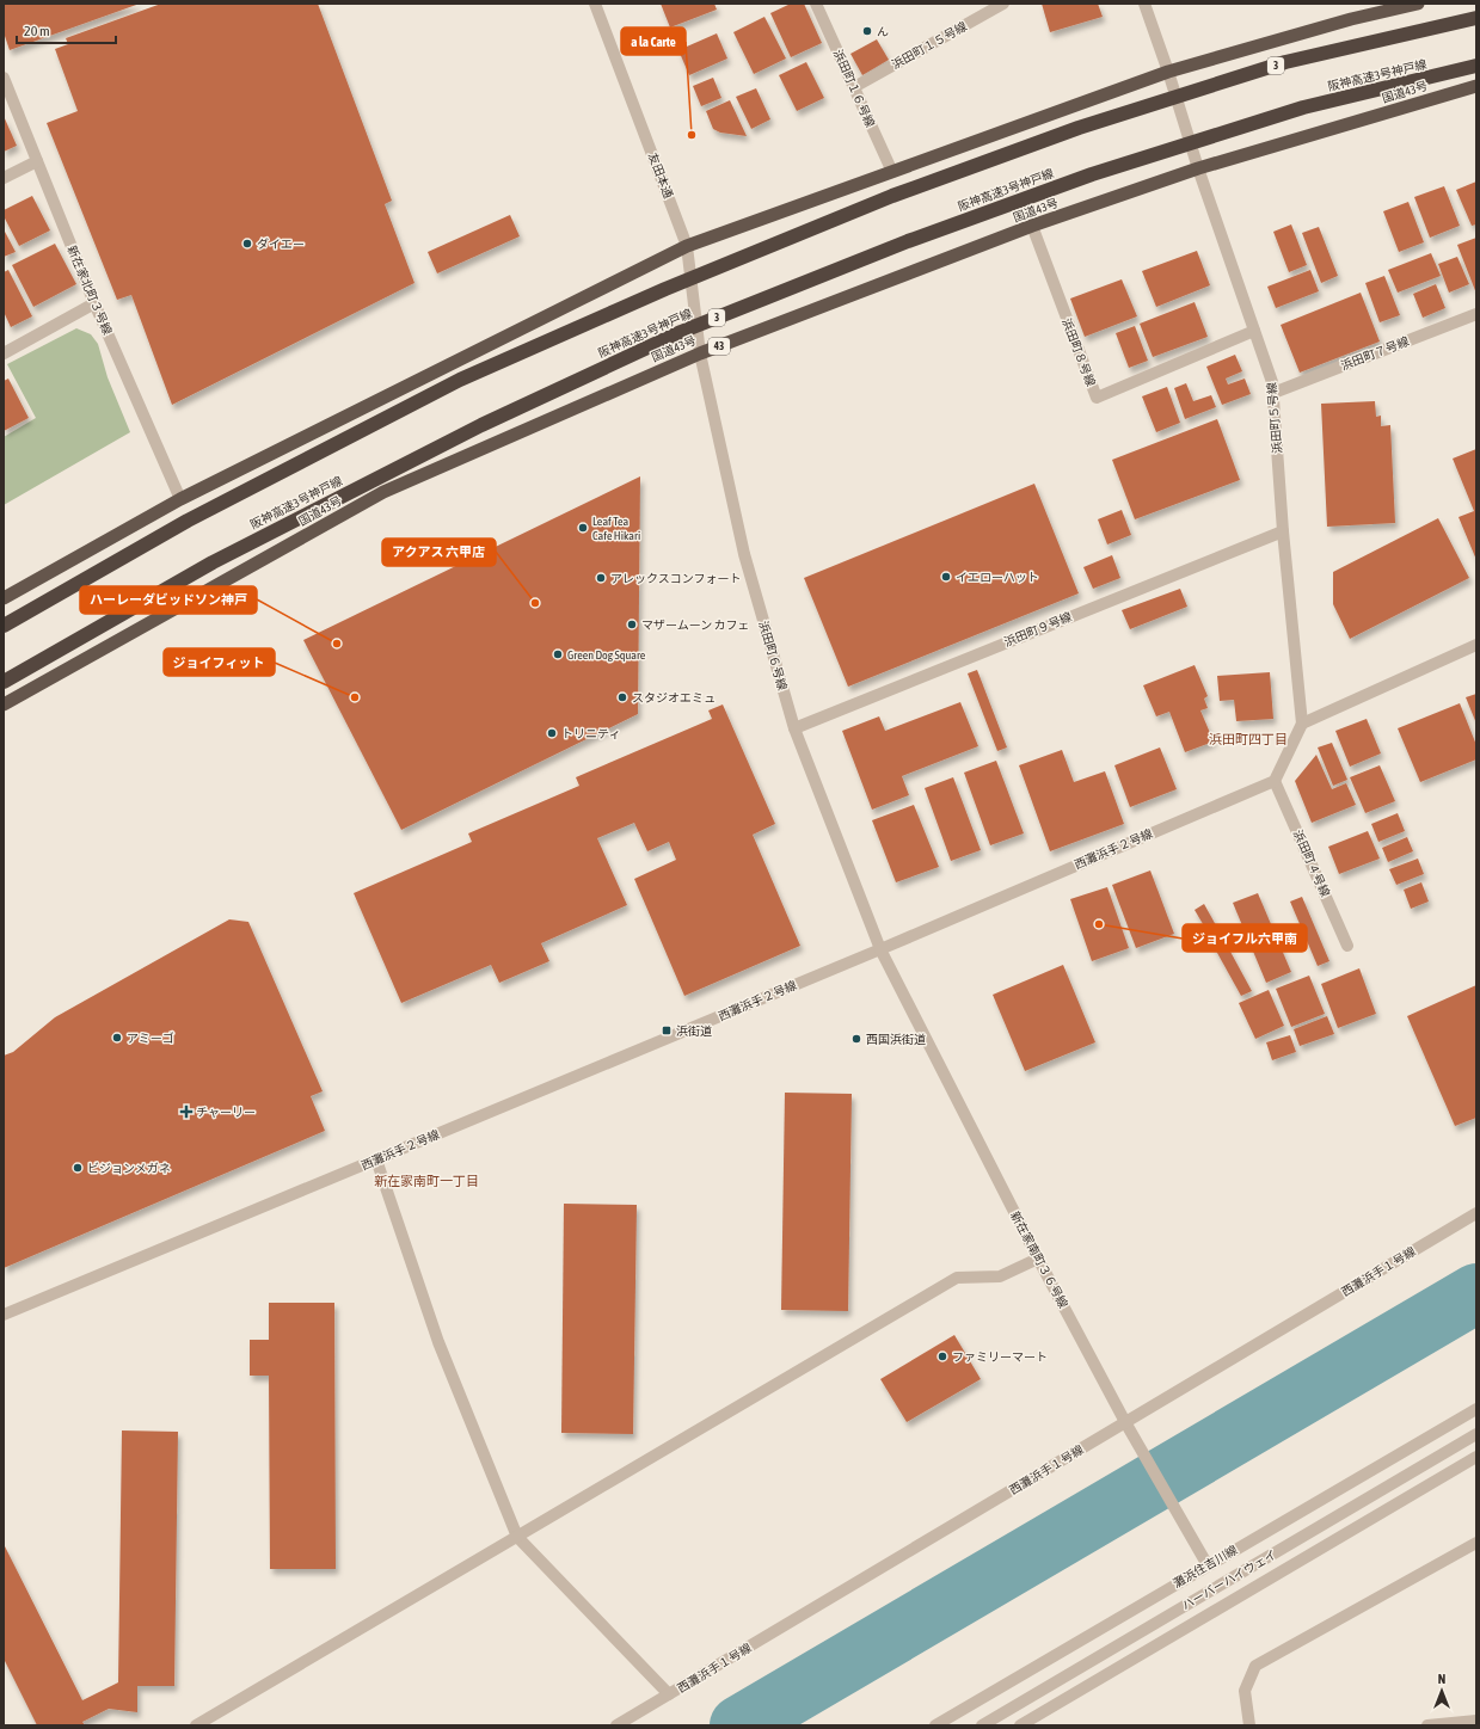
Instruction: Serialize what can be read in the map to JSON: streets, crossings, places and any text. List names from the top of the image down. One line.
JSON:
{"streets":{"highway":["3","阪神高速3号神戸線","国道43号","43"],"street":["浜田町１５号線","浜田町１６号線","友田本通","新在家北町３号線","浜田町８号線","浜田町７号線","浜田町５号線","浜田町９号線","浜田町６号線","西灘浜手２号線","浜田町４号線","新在家南町３６号線","西灘浜手１号線","灘浜住吉川線","ハーバーハイウェイ"]},"crossings":[["浜田町１５号線","浜田町１６号線"],["国道43号","友田本通"],["国道43号","浜田町８号線"],["国道43号","浜田町５号線"],["国道43号","浜田町６号線"],["友田本通","浜田町６号線"],["浜田町８号線","浜田町５号線"],["浜田町７号線","浜田町５号線"],["浜田町５号線","浜田町９号線"],["浜田町９号線","浜田町６号線"],["浜田町６号線","西灘浜手２号線"],["浜田町６号線","新在家南町３６号線"],["西灘浜手２号線","浜田町４号線"],["西灘浜手２号線","新在家南町３６号線"],["新在家南町３６号線","西灘浜手１号線"],["新在家南町３６号線","灘浜住吉川線"]],"districts":["浜田町四丁目","新在家南町一丁目"],"places":{"other":["ん","a la Carte","ダイエー","Leaf Tea Cafe Hikari","イエローハット","アレックスコンフォート","アクアス 六甲店","マザームーン カフェ","ハーレーダビッドソン神戸","Green Dog Square","ジョイフィット","スタジオエミュ","トリニティ","ジョイフル六甲南","アミーゴ","西国浜街道","ビジョンメガネ","ファミリーマート"],"transit":["浜街道"],"health":["チャーリー"]},"scale_bar":"20 m","north":"top"}
